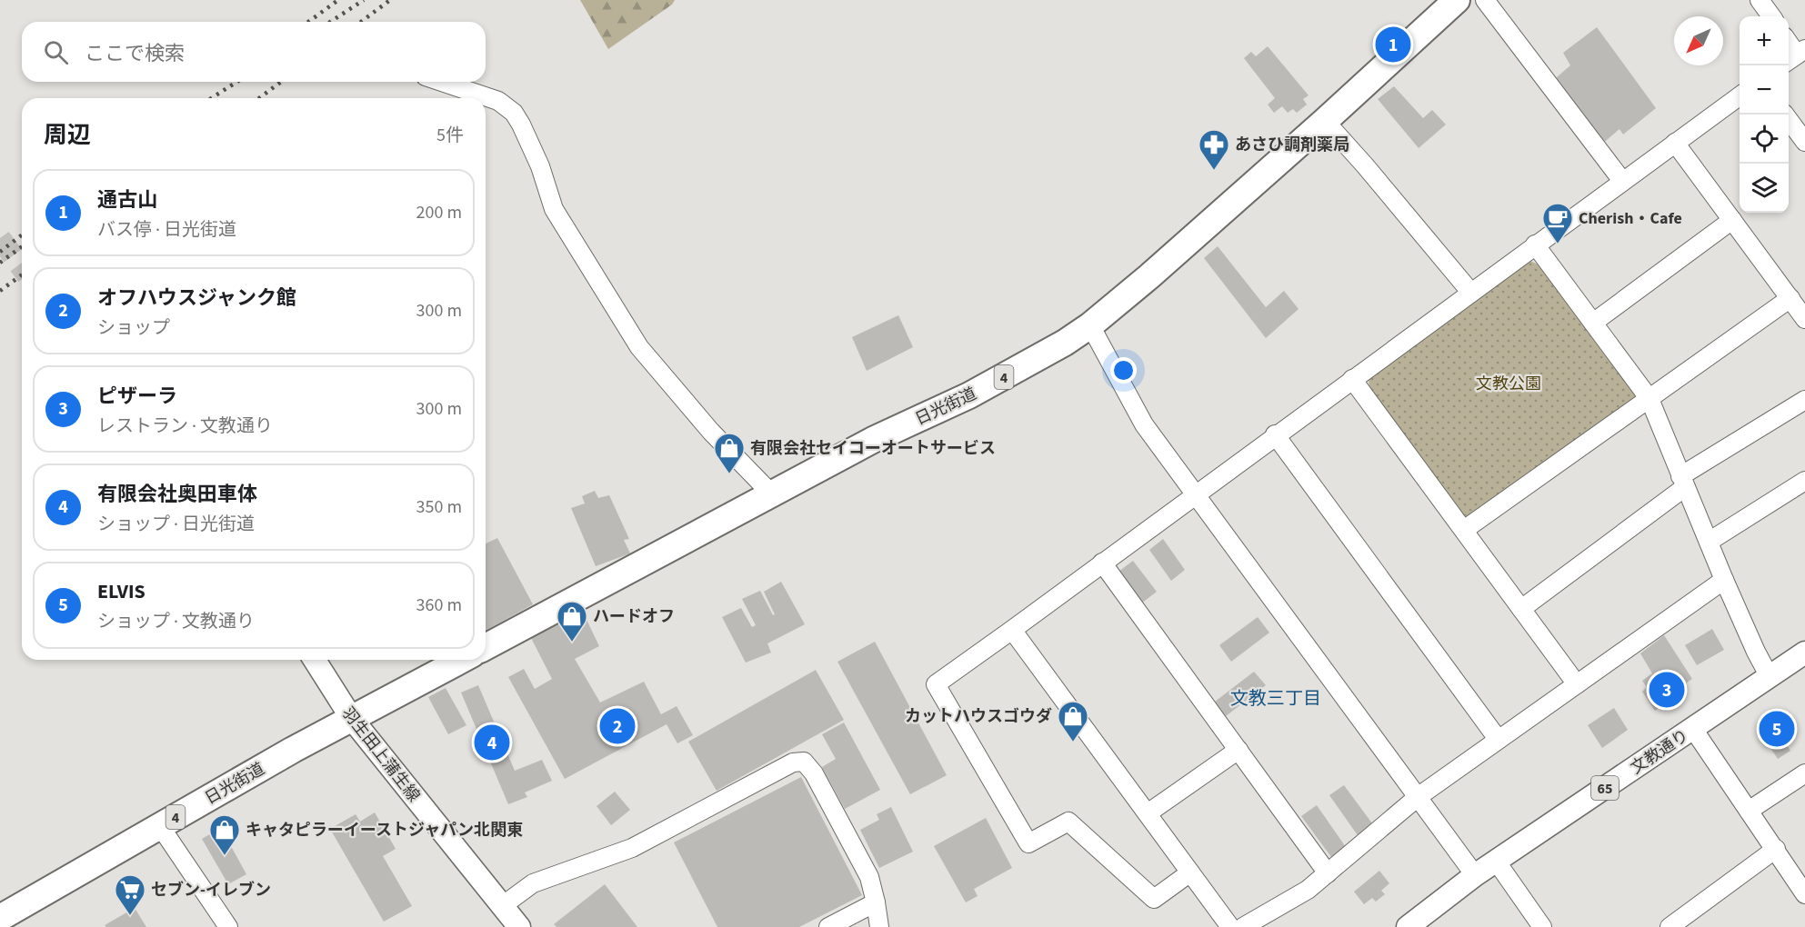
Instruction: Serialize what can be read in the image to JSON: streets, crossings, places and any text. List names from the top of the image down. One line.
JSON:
{"streets":{"highway":["4","日光街道"],"main road":["文教通り","羽生田上蒲生線","65"]},"crossings":[["日光街道","羽生田上蒲生線"]],"districts":["文教三丁目"],"parks":["文教公園"],"places":{"pharmacy":["あさひ調剤薬局"],"cafe":["Cherish・Cafe"],"shop":["有限会社セイコーオートサービス","ハードオフ","カットハウスゴウダ","キャタピラーイーストジャパン北関東"],"supermarket":["セブン-イレブン"]},"north":"bottom left","page":{"map_buttons":["+","−"],"search":"ここで検索","pins":["1","3","2","5","4"],"heading":["周辺","5件"],"list":[{"mark":"1","name":"通古山","note":"バス停 · 日光街道","value":"200 m"},{"mark":"2","name":"オフハウスジャンク館","note":"ショップ","value":"300 m"},{"mark":"3","name":"ピザーラ","note":"レストラン · 文教通り","value":"300 m"},{"mark":"4","name":"有限会社奥田車体","note":"ショップ · 日光街道","value":"350 m"},{"mark":"5","name":"ELVIS","note":"ショップ · 文教通り","value":"360 m"}]}}
